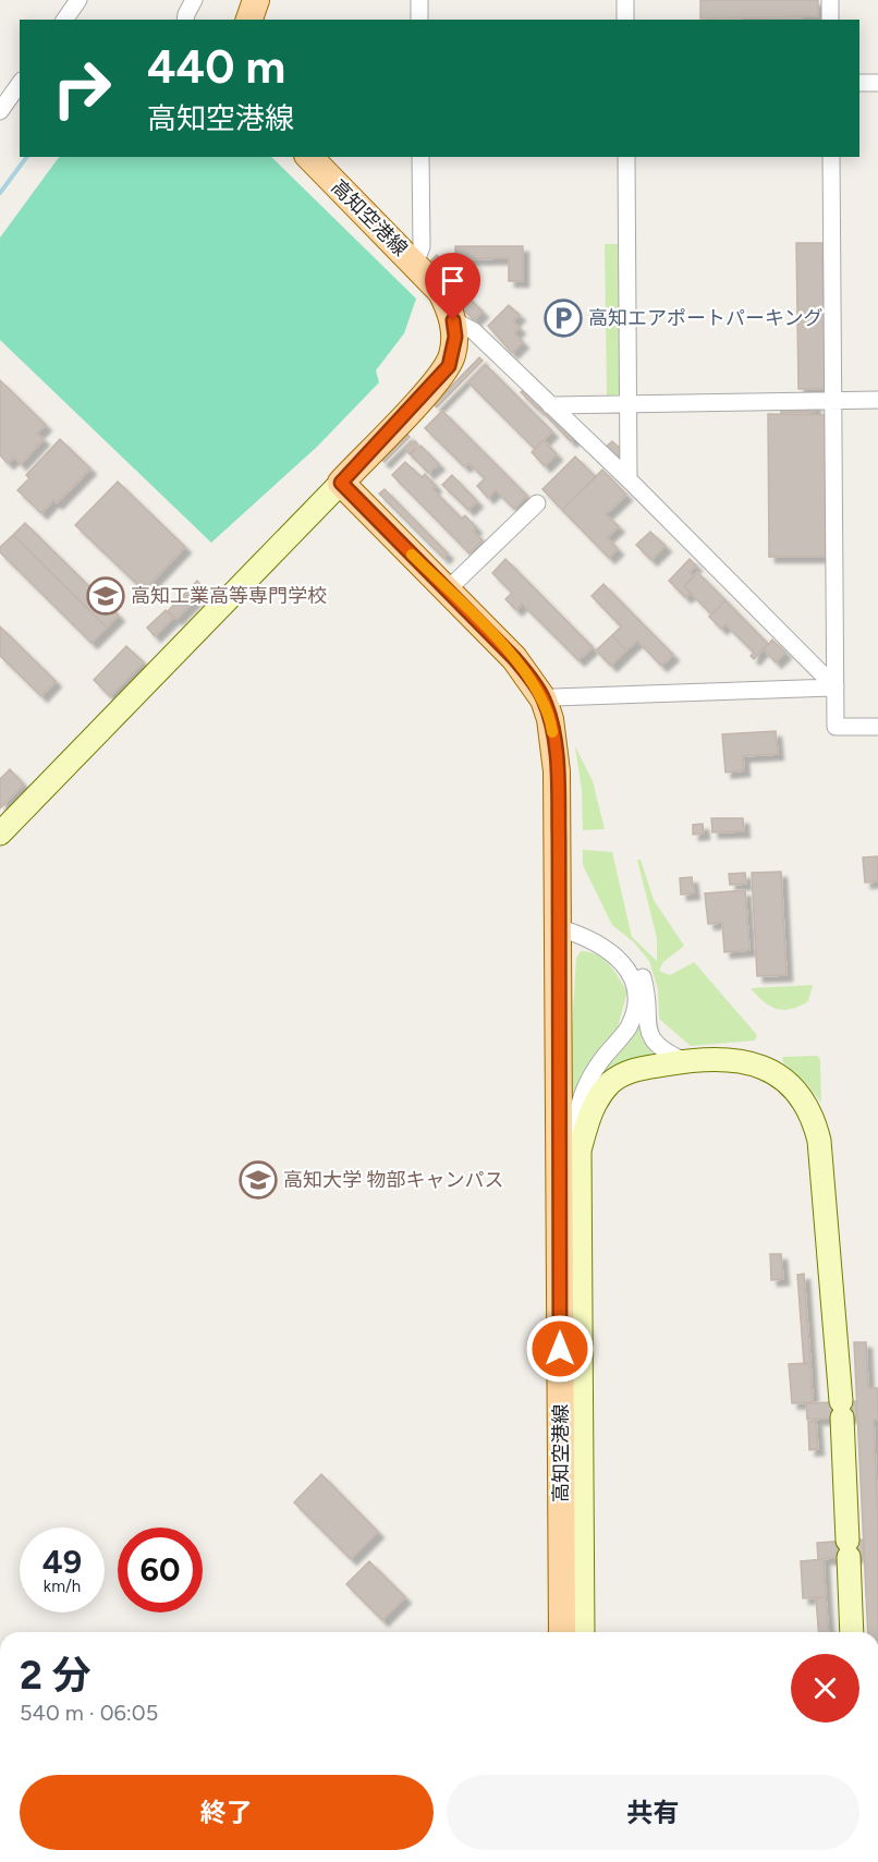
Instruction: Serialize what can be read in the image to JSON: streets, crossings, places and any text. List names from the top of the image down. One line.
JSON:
{"streets":{"main road":["高知空港線"]},"places":{"parking":["高知エアポートパーキング"],"school or university":["高知工業高等専門学校","高知大学 物部キャンパス"]},"page":{"turn":["440 m","高知空港線"],"speed":"49 km/h","limit":"60","heading":["2 分","540 m · 06:05"],"buttons":["終了","共有"]}}
